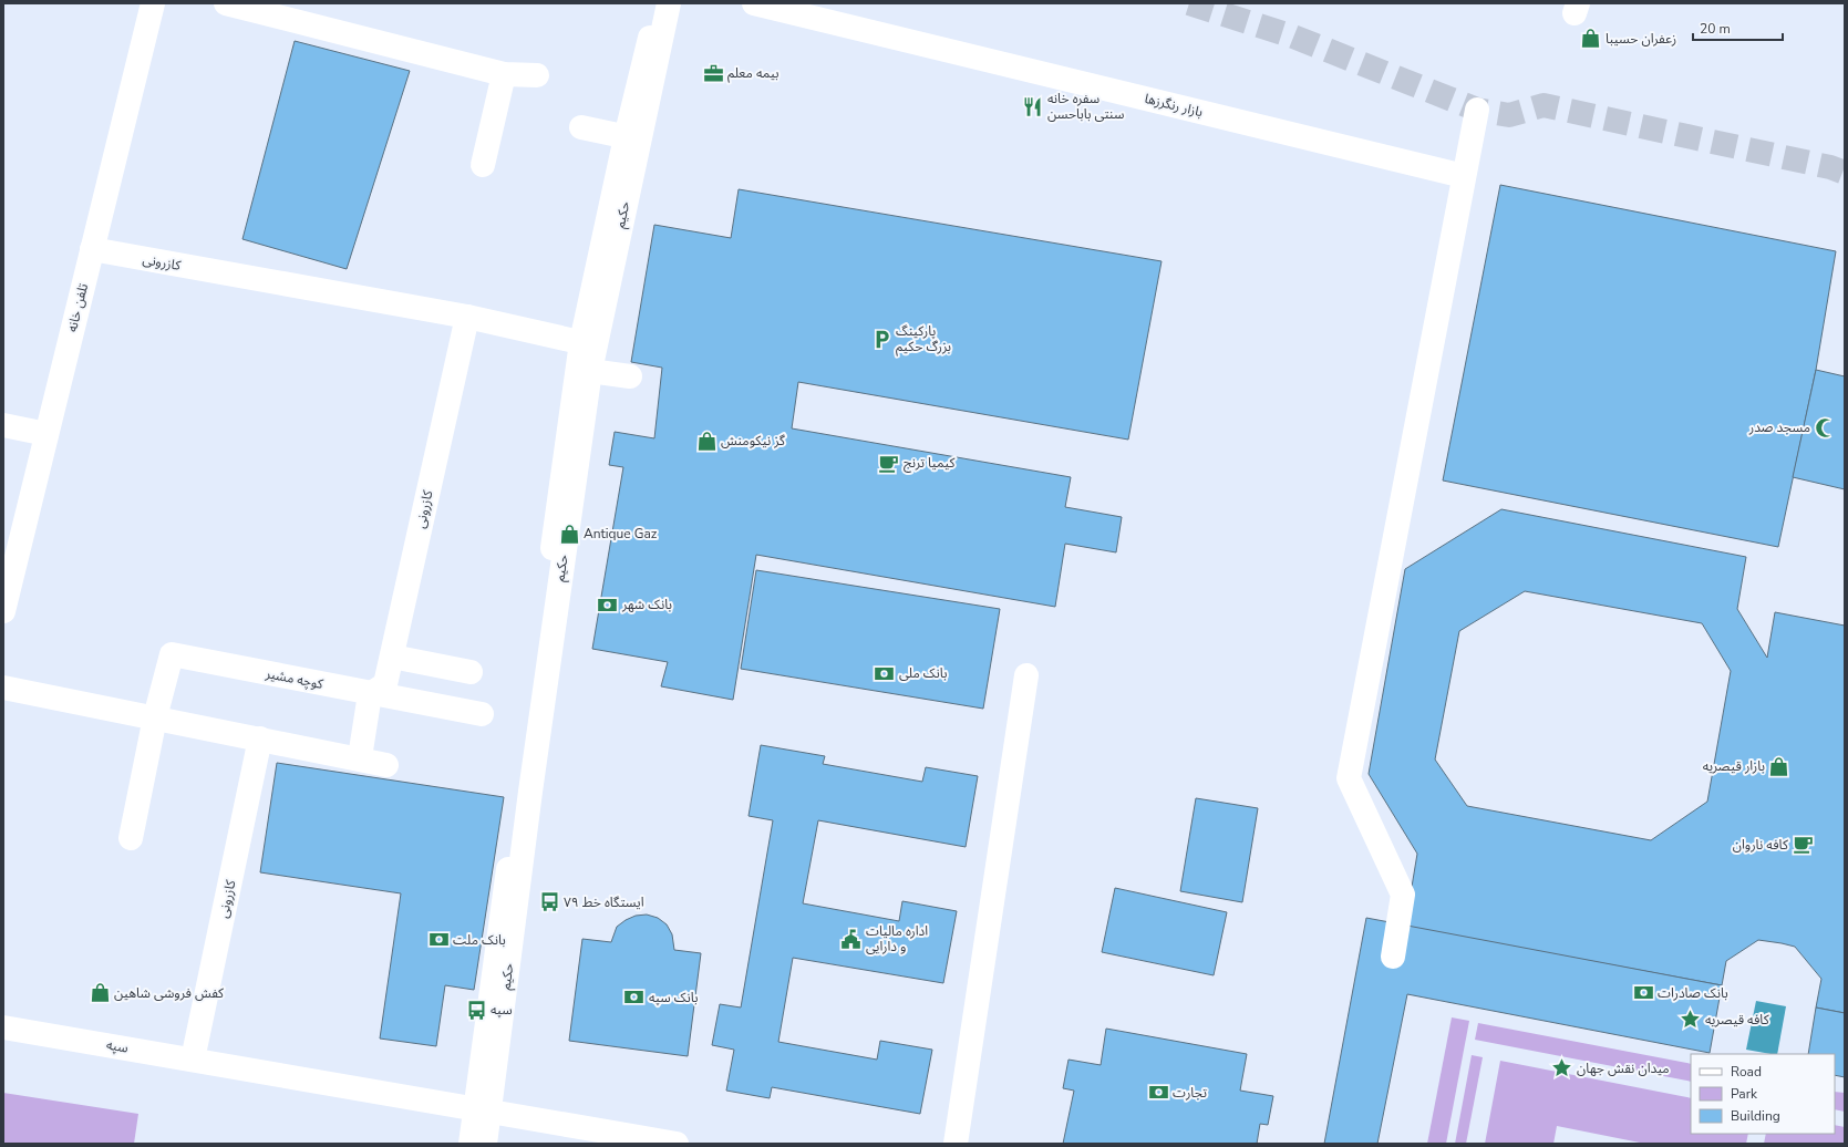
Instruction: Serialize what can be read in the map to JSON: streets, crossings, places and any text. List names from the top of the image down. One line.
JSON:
{"streets":{"street":["بازار رنگرزها","حکیم","کازرونی","تلفن خانه","كوچه مشير","سپه"]},"crossings":[["حکیم","کازرونی"],["حکیم","سپه"],["کازرونی","تلفن خانه"],["کازرونی","كوچه مشير"],["کازرونی","سپه"]],"places":{"shop":["زعفران حسیبا","گز نیکومنش","Antique Gaz","بازار قیصریه","کفش فروشی شاهین"],"office":["بیمه معلم"],"restaurant":["سفره خانه سنتی باباحسن"],"parking":["پارکینگ بزرگ حکیم"],"mosque":["مسجد صدر"],"cafe":["کیمیا ترنج","کافه ناروان"],"bank":["بانک شهر","بانک ملی","بانک ملت","بانک صادرات","بانک سپه","تجارت"],"bus stop":["ایستگاه خط ۷۹","سپه"],"public building":["اداره مالیات و دارایی"],"place":["کافه قیصریه","میدان نقش جهان"]},"legend":["Road","Park","Building"],"scale_bar":"20 m"}
